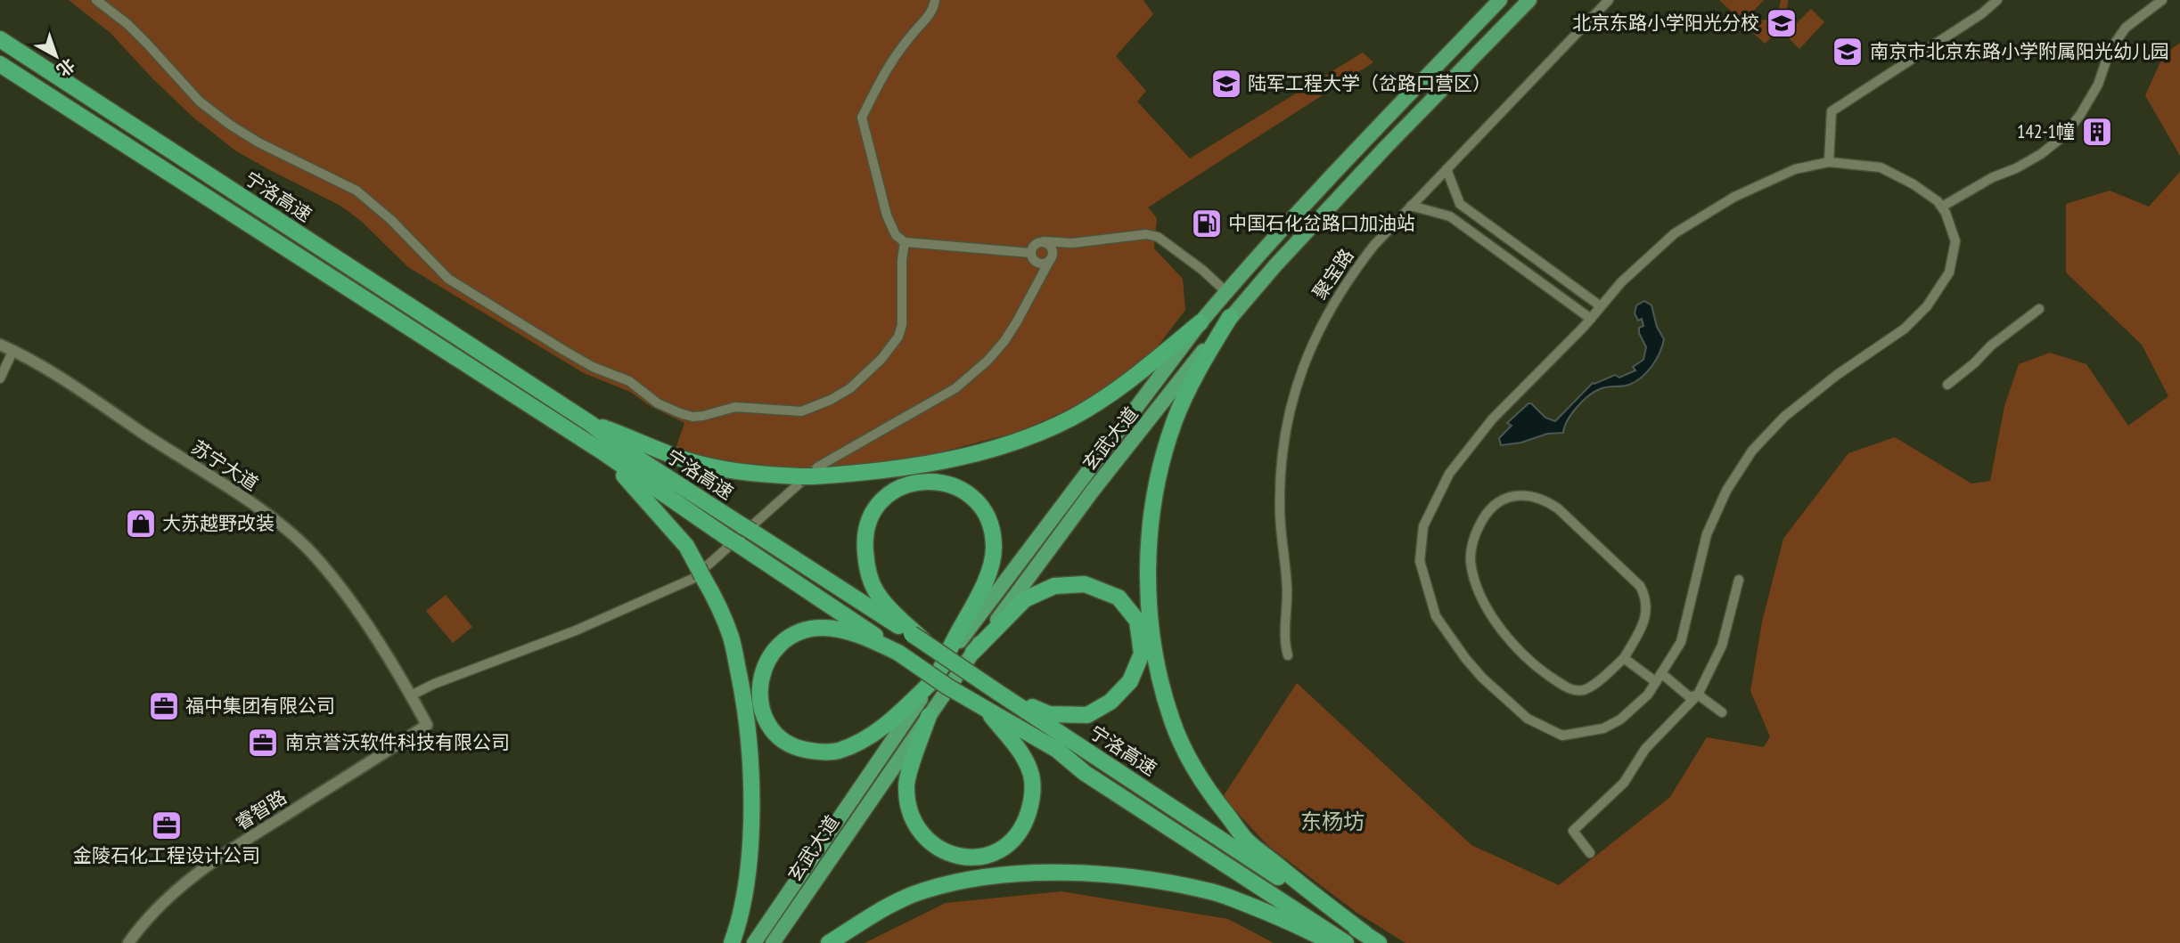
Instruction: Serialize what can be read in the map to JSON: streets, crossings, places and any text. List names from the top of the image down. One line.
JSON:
{"streets":{"highway":["宁洛高速","玄武大道"],"street":["聚宝路","苏宁大道","睿智路"]},"crossings":[["苏宁大道","睿智路"]],"districts":["东杨坊"],"places":{"school or university":["北京东路小学阳光分校","南京市北京东路小学附属阳光幼儿园","陆军工程大学（岔路口营区）"],"building":["142-1幢"],"fuel station":["中国石化岔路口加油站"],"shop":["大苏越野改装"],"office":["福中集团有限公司","南京誉沃软件科技有限公司","金陵石化工程设计公司"]},"north":"bottom right"}
